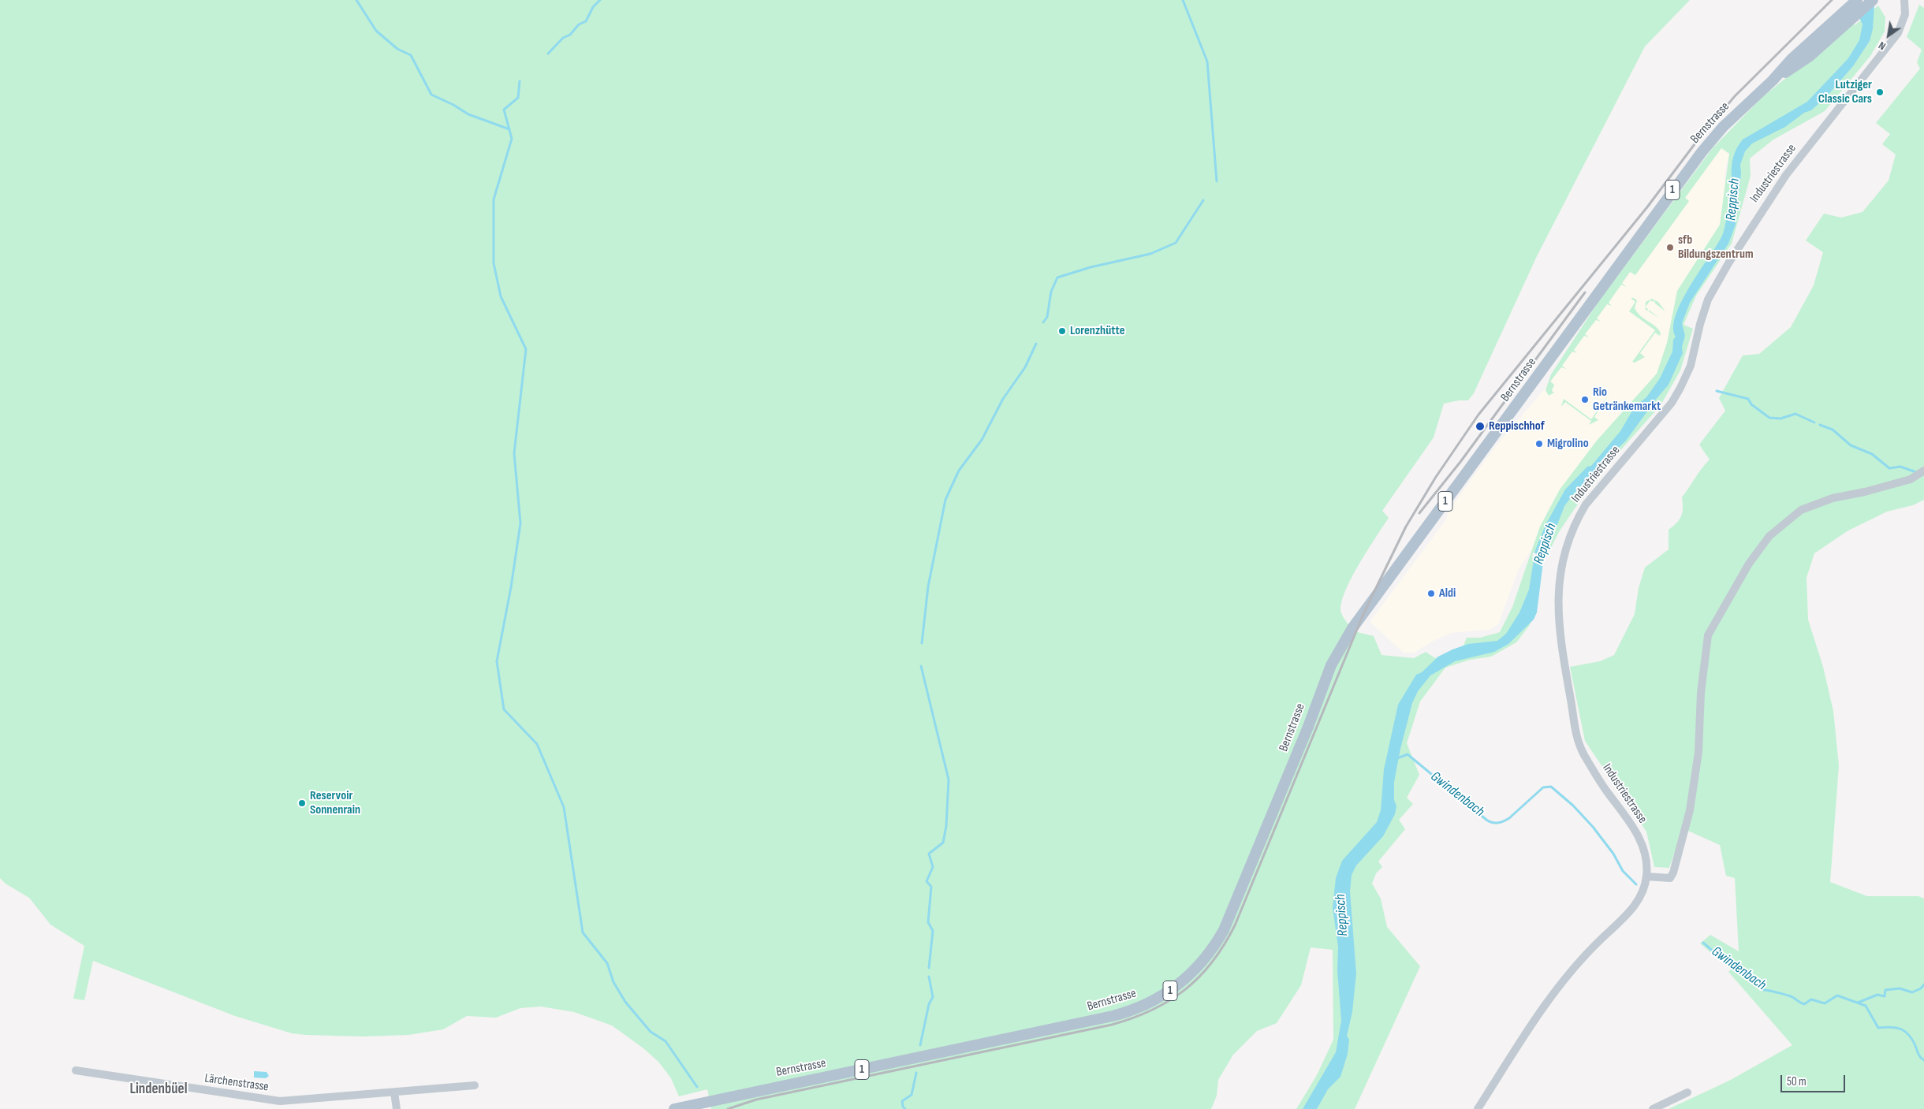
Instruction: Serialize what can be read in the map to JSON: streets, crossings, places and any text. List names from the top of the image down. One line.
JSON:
{"streets":{"main road":["Bernstrasse","1"],"street":["Industriestrasse","Lärchenstrasse"]},"districts":["Lindenbüel"],"water":["Reppisch","Gwindenbach"],"places":["Lutziger Classic Cars","sfb Bildungszentrum","Lorenzhütte","Rio Getränkemarkt","Reppischhof","Migrolino","Aldi","Reservoir Sonnenrain"],"scale_bar":"50 m","north":"bottom left"}
